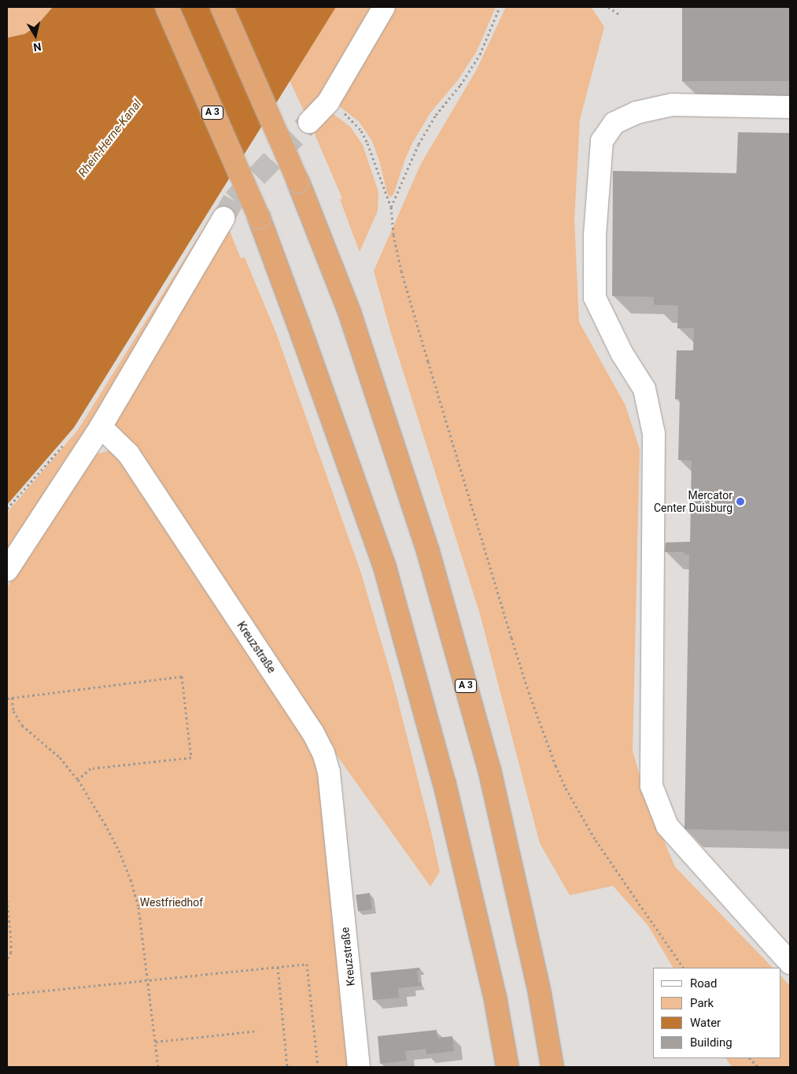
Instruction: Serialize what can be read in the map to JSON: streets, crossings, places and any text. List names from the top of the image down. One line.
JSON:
{"streets":{"highway":["A 3"],"street":["Kreuzstraße"]},"water":["Rhein-Herne-Kanal"],"parks":["Westfriedhof"],"places":["Mercator Center Duisburg"],"legend":["Road","Park","Water","Building"],"north":"bottom"}
